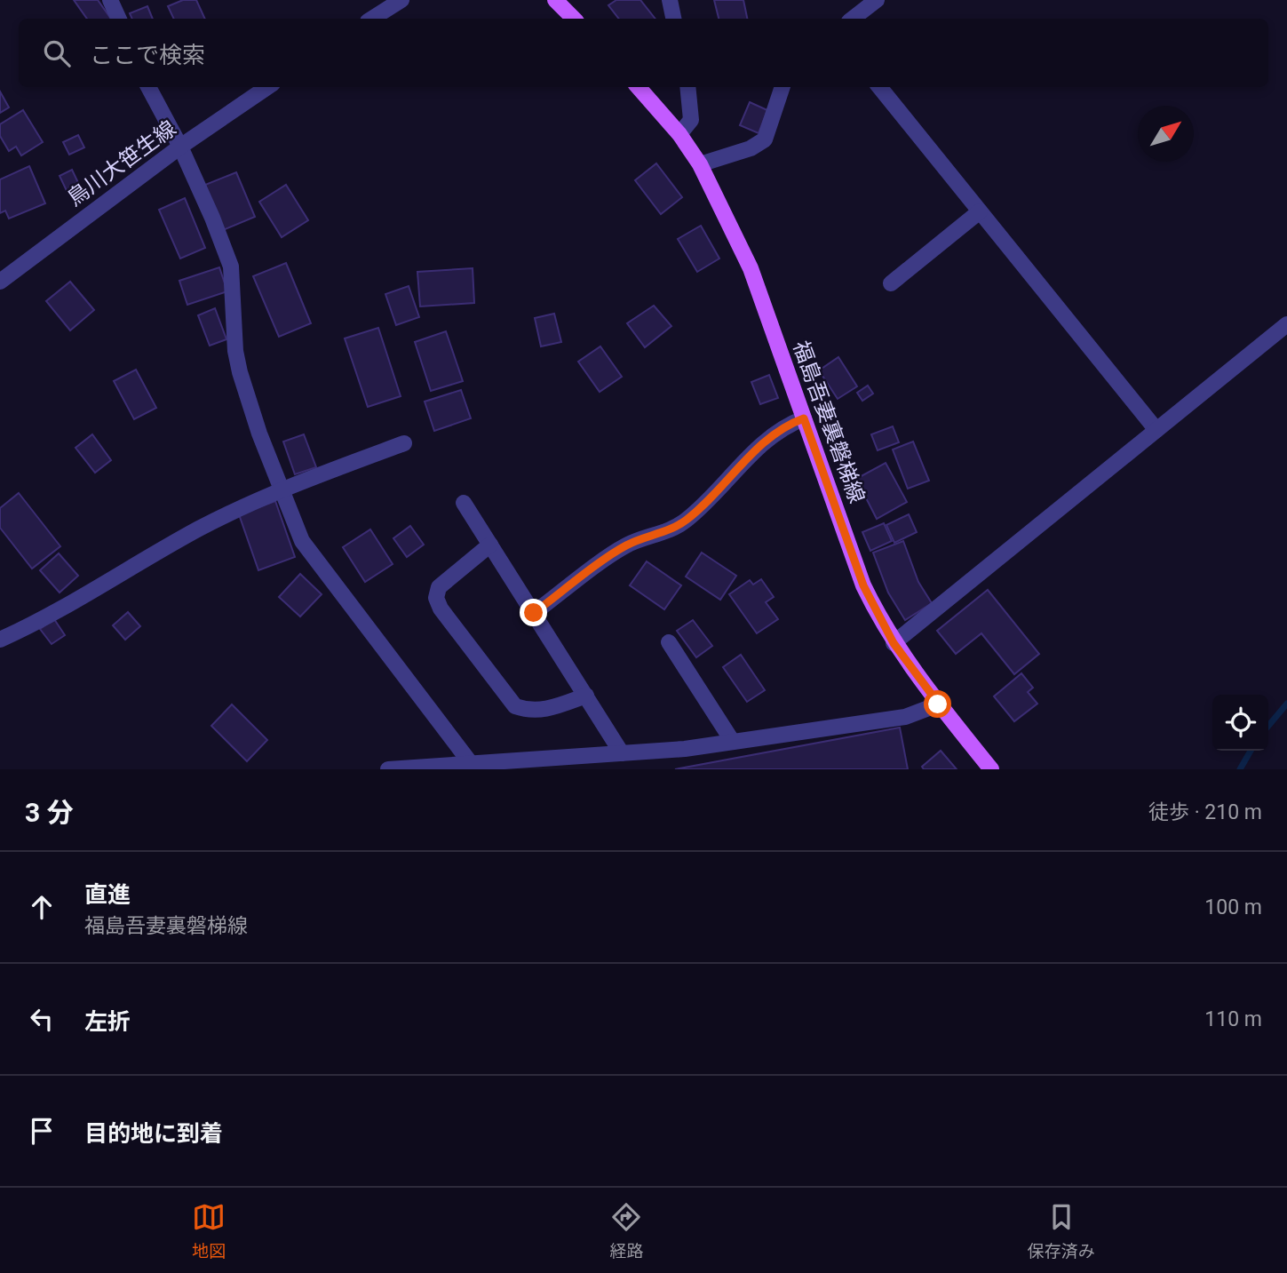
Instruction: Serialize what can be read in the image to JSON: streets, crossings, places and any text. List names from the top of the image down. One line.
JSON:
{"streets":{"main road":["福島吾妻裏磐梯線"],"street":["鳥川大笹生線"]},"north":"top right","page":{"search":"ここで検索","heading":["3 分","徒歩 · 210 m"],"list":[["直進","福島吾妻裏磐梯線","100 m"],["左折","110 m"],"目的地に到着"],"nav":["地図","経路","保存済み"]}}
